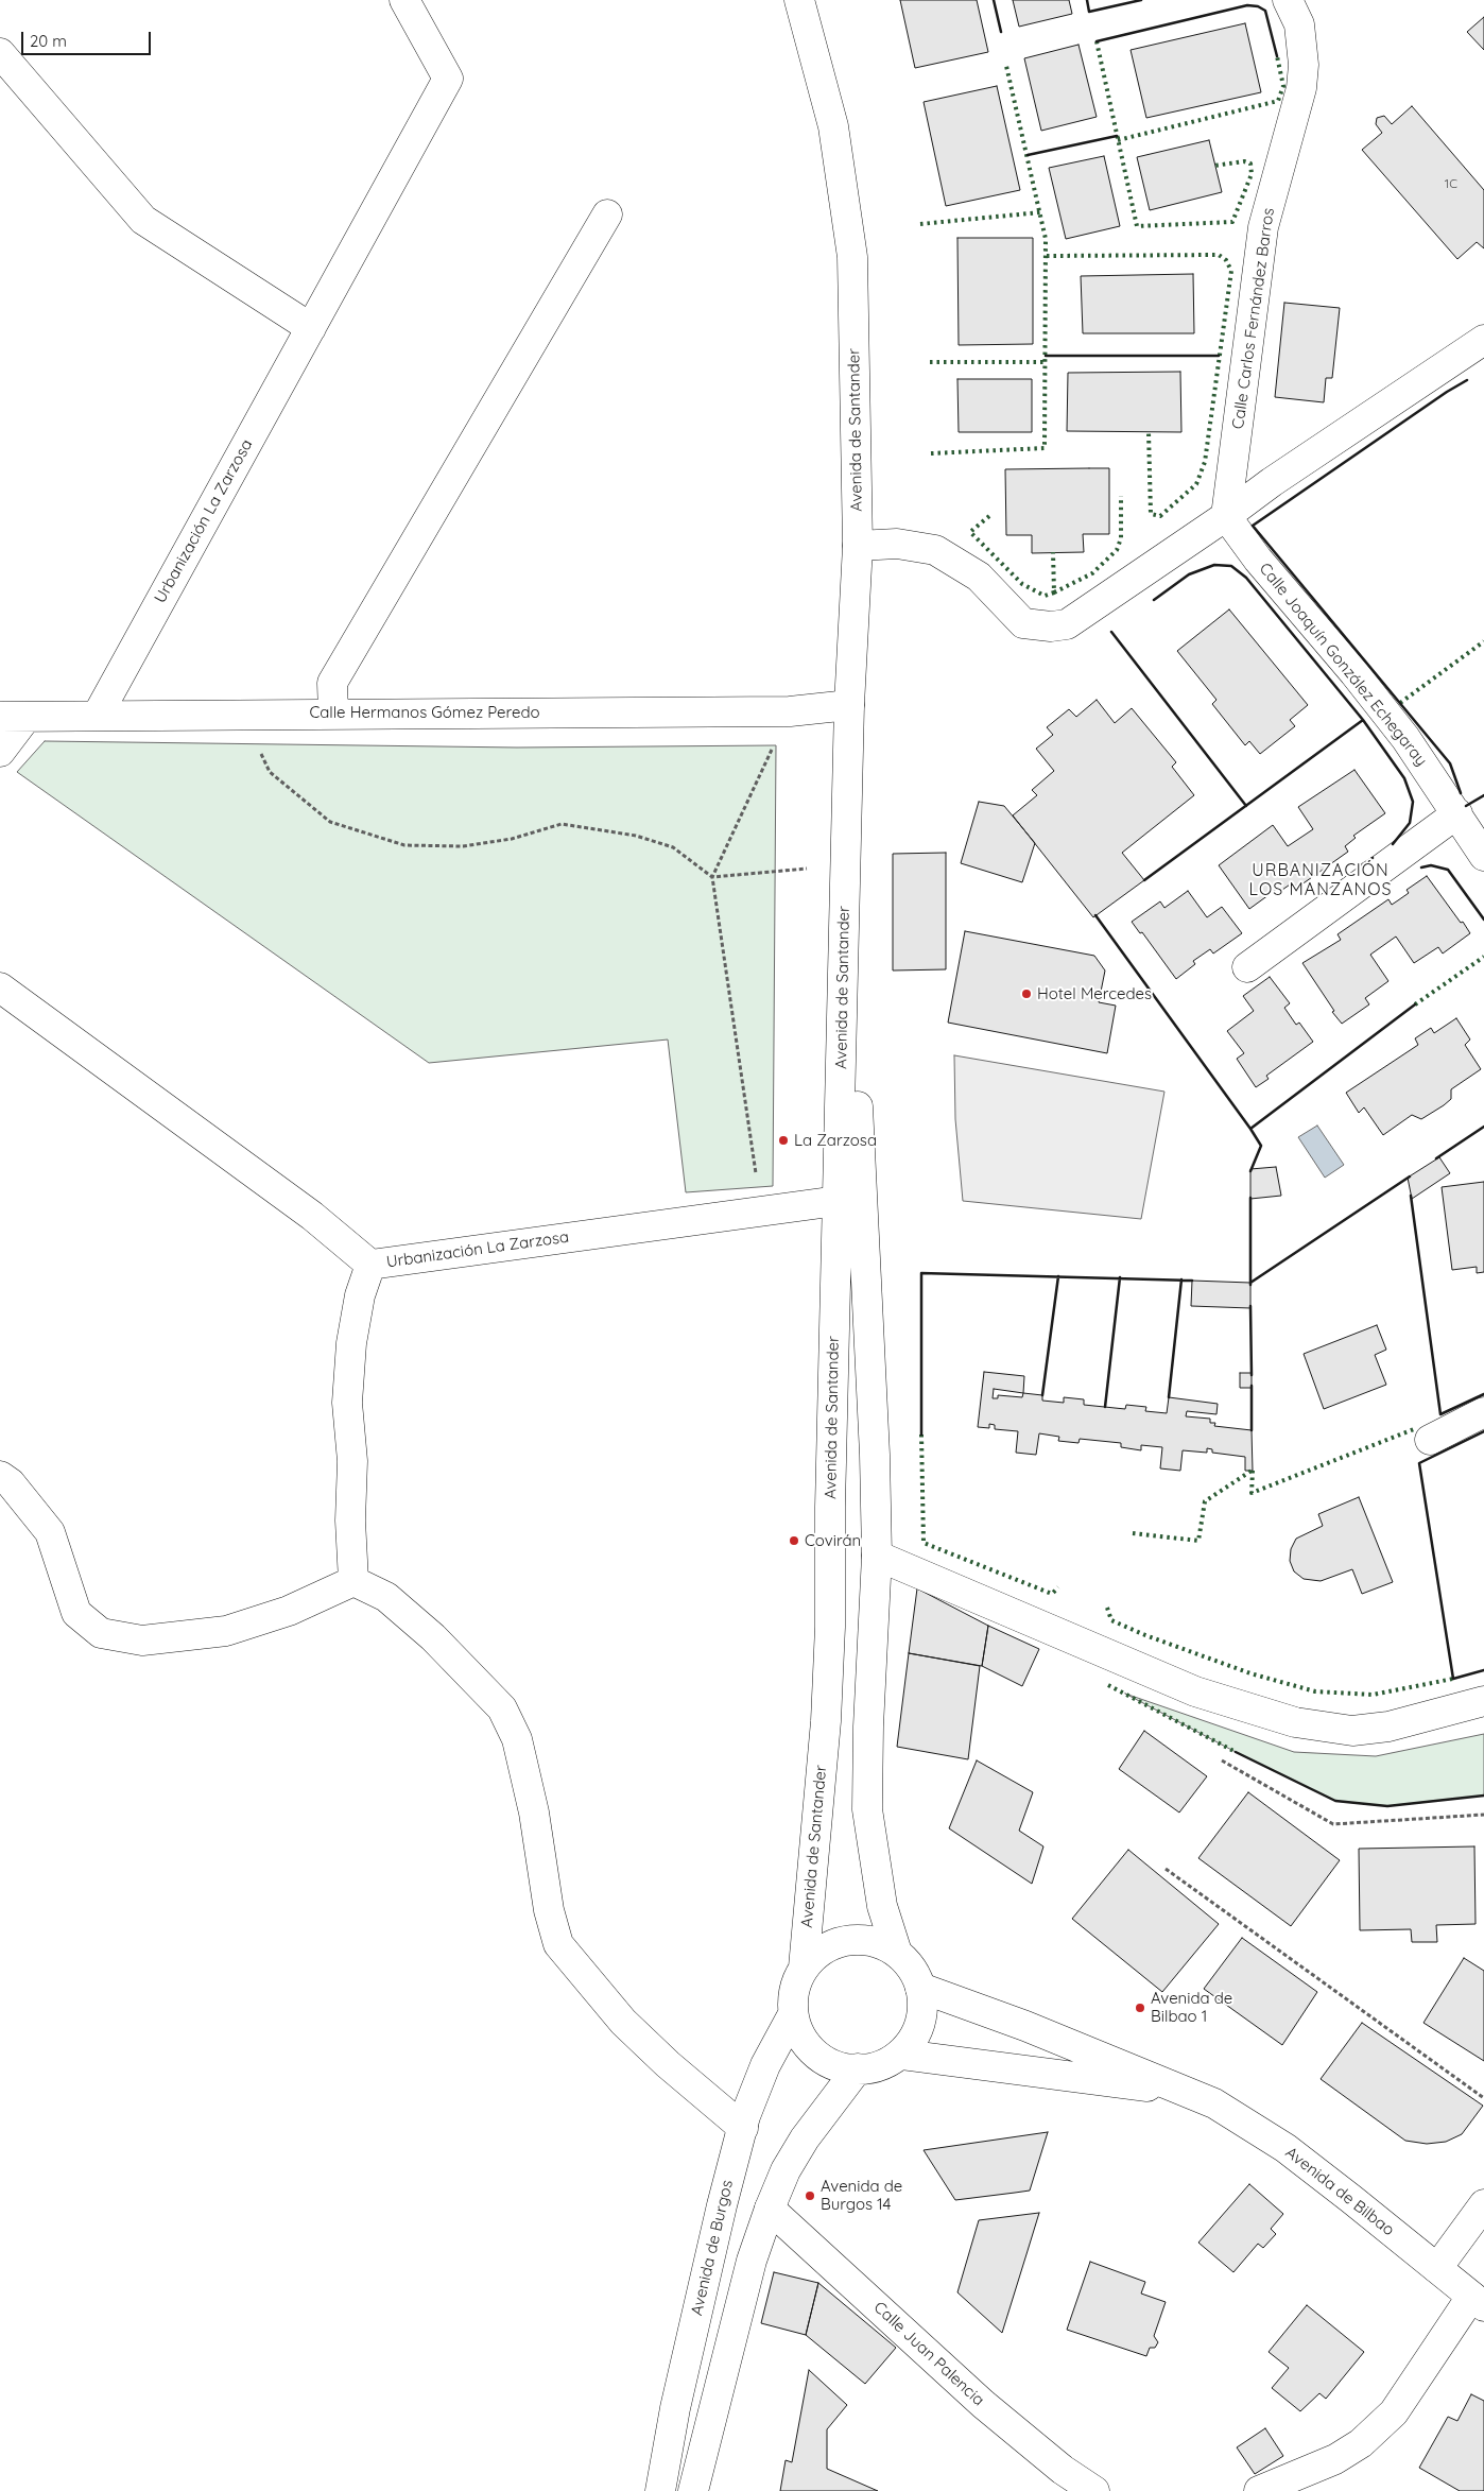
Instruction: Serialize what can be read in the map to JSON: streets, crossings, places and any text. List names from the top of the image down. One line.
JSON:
{"streets":{"main road":["Calle Carlos Fernández Barros","Avenida de Santander","Urbanización La Zarzosa","Calle Joaquín González Echegaray","Calle Hermanos Gómez Peredo","Avenida de Bilbao","Avenida de Burgos","Calle Juan Palencia"]},"crossings":[["Calle Carlos Fernández Barros","Calle Joaquín González Echegaray"],["Avenida de Santander","Urbanización La Zarzosa"],["Avenida de Santander","Calle Hermanos Gómez Peredo"],["Avenida de Santander","Avenida de Bilbao"],["Avenida de Santander","Avenida de Burgos"],["Urbanización La Zarzosa","Calle Hermanos Gómez Peredo"],["Avenida de Bilbao","Avenida de Burgos"]],"districts":["URBANIZACIÓN LOS MANZANOS"],"places":["Hotel Mercedes","La Zarzosa","Covirán","Avenida de Bilbao 1","Avenida de Burgos 14"],"house_numbers":["1C"],"scale_bar":"20 m"}
